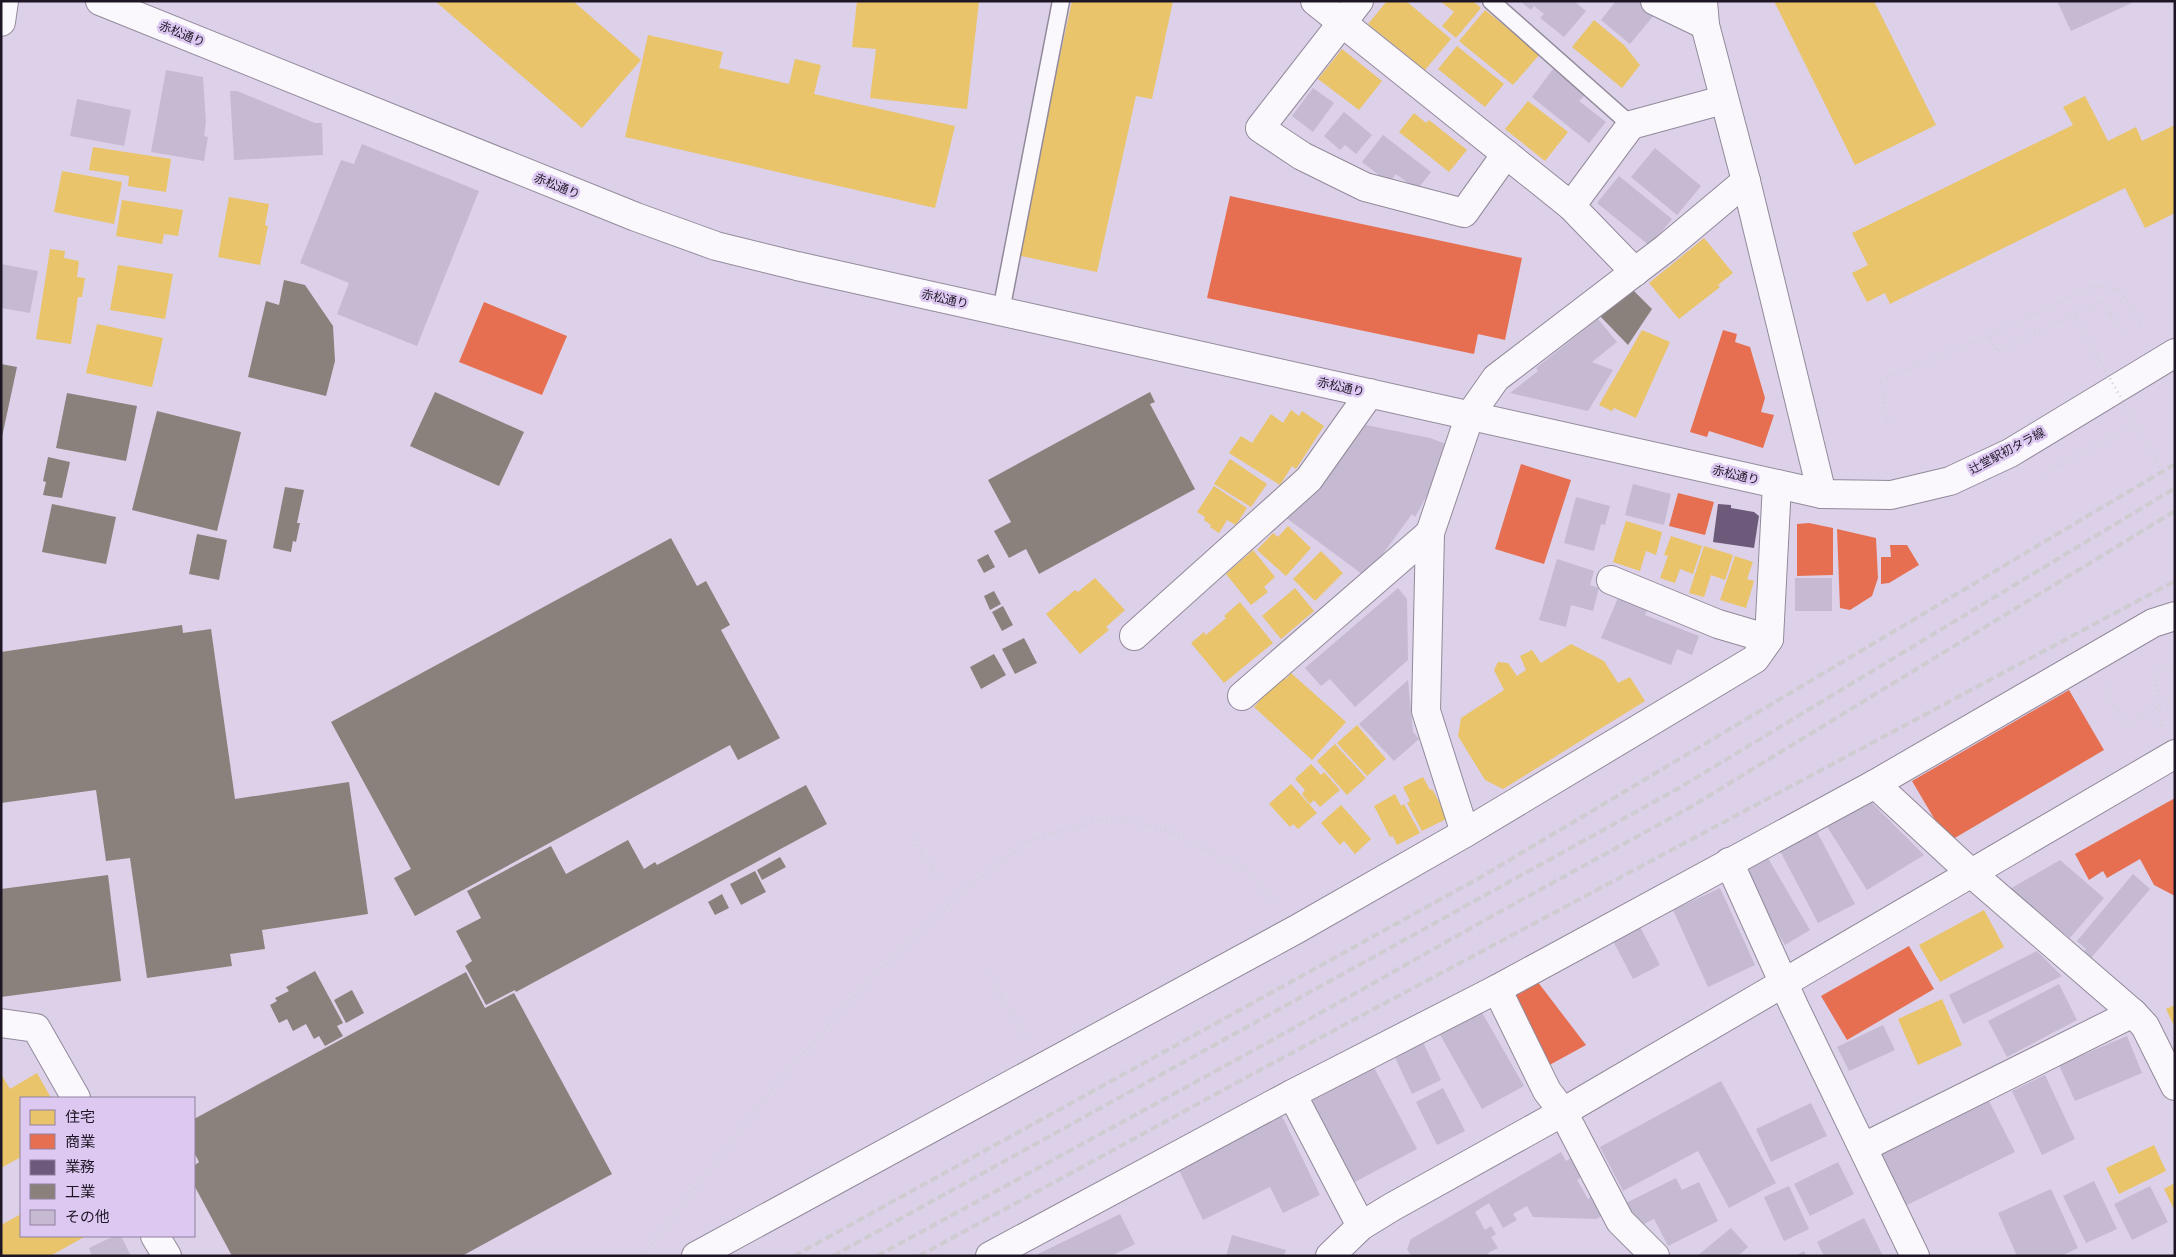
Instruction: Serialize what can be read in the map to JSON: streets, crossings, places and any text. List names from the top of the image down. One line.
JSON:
{"streets":{"street":["赤松通り","辻堂駅初タラ線"]},"crossings":[["赤松通り","辻堂駅初タラ線"]],"legend":["住宅","商業","業務","工業","その他"]}
